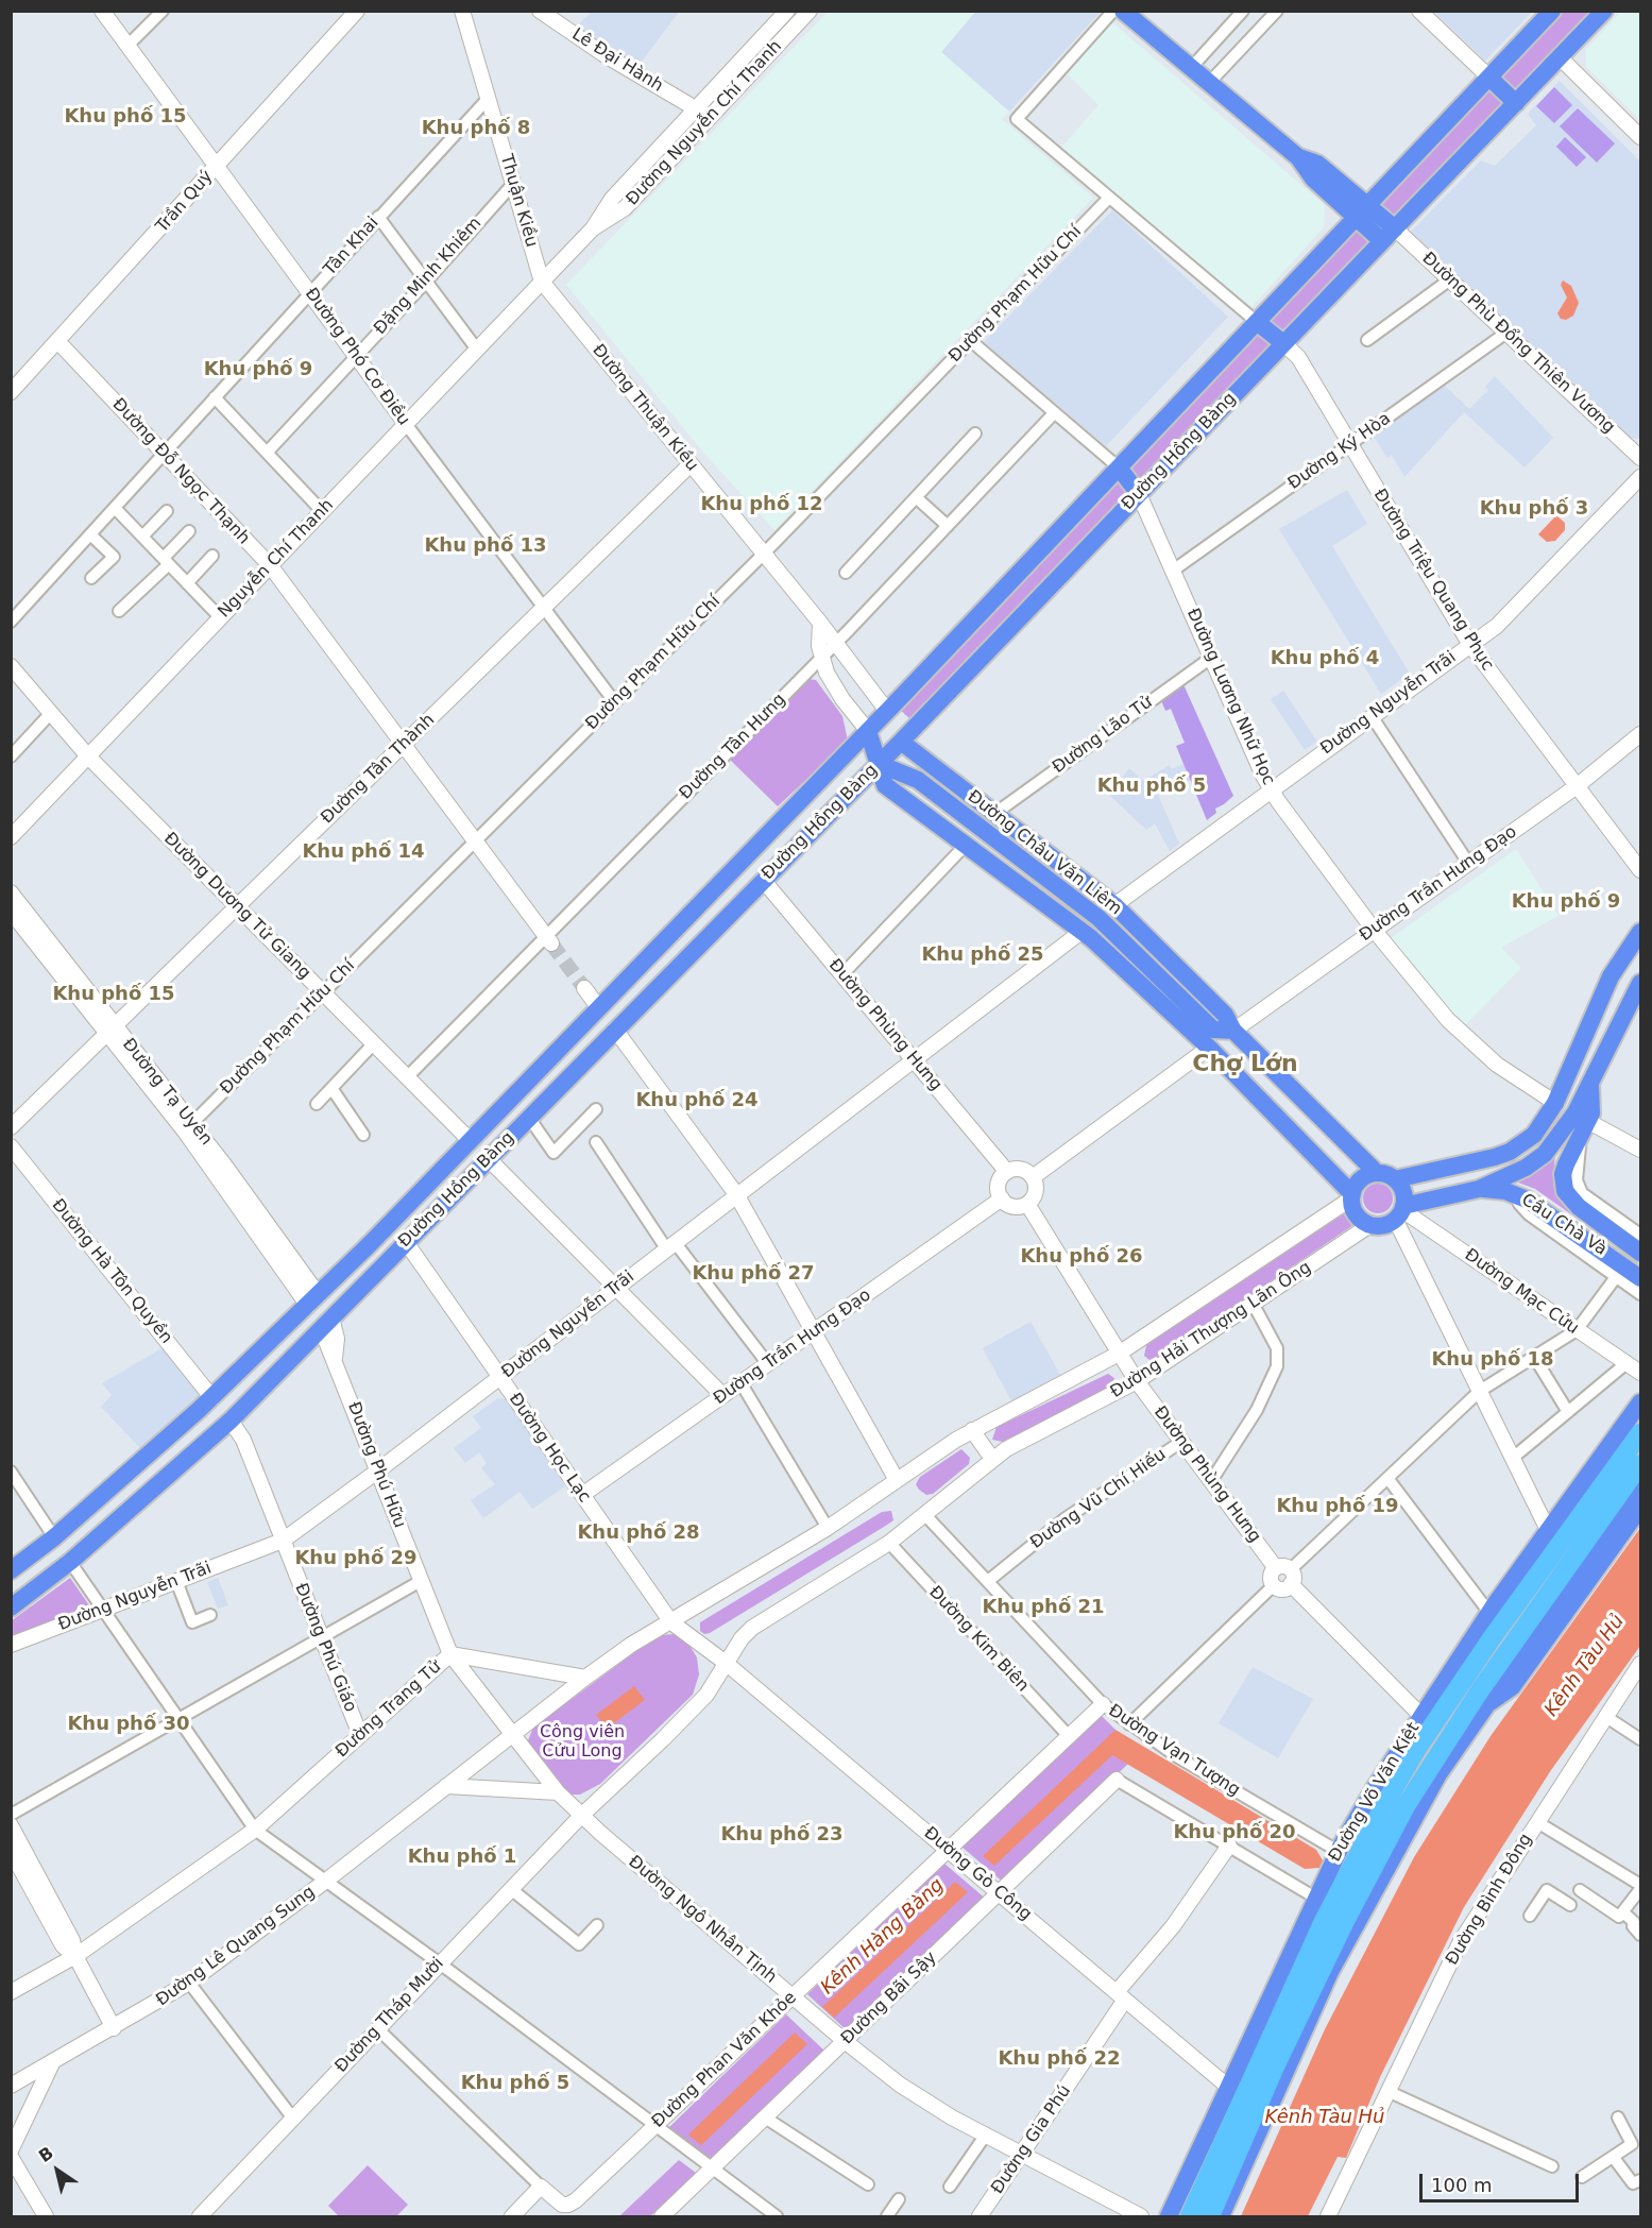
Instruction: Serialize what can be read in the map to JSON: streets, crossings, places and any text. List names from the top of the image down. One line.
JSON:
{"streets":{"highway":["Đường Võ Văn Kiệt"],"main road":["Đường Hồng Bàng","Đường Châu Văn Liêm","Cầu Chà Và"],"street":["Lê Đại Hành","Đường Nguyễn Chí Thanh","Thuận Kiều","Trần Quý","Tân Khai","Đặng Minh Khiêm","Đường Phạm Hữu Chí","Đường Phù Đổng Thiên Vương","Đường Phó Cơ Điều","Đường Thuận Kiều","Đường Ký Hòa","Đường Đỗ Ngọc Thạnh","Nguyễn Chí Thanh","Đường Triệu Quang Phục","Đường Lương Nhữ Học","Đường Nguyễn Trãi","Đường Lão Tử","Đường Tân Hưng","Đường Tân Thành","Đường Trần Hưng Đạo","Đường Dương Tử Giang","Đường Phùng Hưng","Đường Tạ Uyên","Đường Hà Tôn Quyền","Đường Mạc Cửu","Đường Hải Thượng Lãn Ông","Đường Học Lạc","Đường Phú Hữu","Đường Vũ Chí Hiếu","Đường Kim Biên","Đường Phú Giáo","Đường Trang Tử","Đường Vạn Tượng","Đường Gò Công","Đường Bình Đông","Đường Ngô Nhân Tịnh","Đường Lê Quang Sung","Đường Bãi Sậy","Đường Tháp Mười","Đường Phan Văn Khỏe","Đường Gia Phú"]},"crossings":[["Lê Đại Hành","Đường Nguyễn Chí Thanh"],["Đường Nguyễn Chí Thanh","Thuận Kiều"],["Đường Nguyễn Chí Thanh","Đường Thuận Kiều"],["Đường Nguyễn Chí Thanh","Nguyễn Chí Thanh"],["Thuận Kiều","Tân Khai"],["Thuận Kiều","Đặng Minh Khiêm"],["Thuận Kiều","Đường Thuận Kiều"],["Thuận Kiều","Nguyễn Chí Thanh"],["Trần Quý","Đường Phó Cơ Điều"],["Trần Quý","Đường Đỗ Ngọc Thạnh"],["Tân Khai","Đường Phó Cơ Điều"],["Tân Khai","Đường Đỗ Ngọc Thạnh"],["Đặng Minh Khiêm","Đường Phó Cơ Điều"],["Đường Phạm Hữu Chí","Đường Phó Cơ Điều"],["Đường Phạm Hữu Chí","Đường Thuận Kiều"],["Đường Phạm Hữu Chí","Đường Đỗ Ngọc Thạnh"],["Đường Phạm Hữu Chí","Đường Dương Tử Giang"],["Đường Phạm Hữu Chí","Đường Tạ Uyên"],["Đường Phù Đổng Thiên Vương","Đường Hồng Bàng"],["Đường Phù Đổng Thiên Vương","Đường Ký Hòa"],["Đường Phó Cơ Điều","Nguyễn Chí Thanh"],["Đường Phó Cơ Điều","Đường Tân Thành"],["Đường Thuận Kiều","Đường Hồng Bàng"],["Đường Thuận Kiều","Nguyễn Chí Thanh"],["Đường Thuận Kiều","Đường Tân Hưng"],["Đường Thuận Kiều","Đường Tân Thành"],["Đường Hồng Bàng","Đường Triệu Quang Phục"],["Đường Hồng Bàng","Đường Lương Nhữ Học"],["Đường Hồng Bàng","Đường Châu Văn Liêm"],["Đường Hồng Bàng","Đường Dương Tử Giang"],["Đường Hồng Bàng","Đường Phùng Hưng"],["Đường Hồng Bàng","Đường Tạ Uyên"],["Đường Hồng Bàng","Đường Hà Tôn Quyền"],["Đường Hồng Bàng","Đường Học Lạc"],["Đường Hồng Bàng","Đường Phú Hữu"],["Đường Hồng Bàng","Đường Phú Giáo"],["Đường Ký Hòa","Đường Triệu Quang Phục"],["Đường Ký Hòa","Đường Lương Nhữ Học"],["Đường Đỗ Ngọc Thạnh","Nguyễn Chí Thanh"],["Đường Đỗ Ngọc Thạnh","Đường Tân Hưng"],["Đường Đỗ Ngọc Thạnh","Đường Tân Thành"],["Nguyễn Chí Thanh","Đường Dương Tử Giang"],["Đường Triệu Quang Phục","Đường Nguyễn Trãi"],["Đường Triệu Quang Phục","Đường Trần Hưng Đạo"],["Đường Lương Nhữ Học","Đường Nguyễn Trãi"],["Đường Lương Nhữ Học","Đường Lão Tử"],["Đường Lương Nhữ Học","Đường Trần Hưng Đạo"],["Đường Nguyễn Trãi","Đường Châu Văn Liêm"],["Đường Nguyễn Trãi","Đường Phùng Hưng"],["Đường Nguyễn Trãi","Đường Học Lạc"],["Đường Nguyễn Trãi","Đường Phú Hữu"],["Đường Nguyễn Trãi","Đường Phú Giáo"],["Đường Lão Tử","Đường Châu Văn Liêm"],["Đường Tân Hưng","Đường Dương Tử Giang"],["Đường Tân Thành","Đường Dương Tử Giang"],["Đường Tân Thành","Đường Tạ Uyên"],["Đường Châu Văn Liêm","Đường Trần Hưng Đạo"],["Đường Châu Văn Liêm","Đường Mạc Cửu"],["Đường Châu Văn Liêm","Đường Hải Thượng Lãn Ông"],["Đường Trần Hưng Đạo","Đường Phùng Hưng"],["Đường Trần Hưng Đạo","Đường Học Lạc"],["Đường Phùng Hưng","Đường Hải Thượng Lãn Ông"],["Đường Phùng Hưng","Đường Vũ Chí Hiếu"],["Đường Phùng Hưng","Đường Võ Văn Kiệt"],["Đường Mạc Cửu","Đường Hải Thượng Lãn Ông"],["Đường Hải Thượng Lãn Ông","Đường Học Lạc"],["Đường Hải Thượng Lãn Ông","Đường Kim Biên"],["Đường Hải Thượng Lãn Ông","Đường Vạn Tượng"],["Đường Hải Thượng Lãn Ông","Đường Gò Công"],["Đường Hải Thượng Lãn Ông","Đường Ngô Nhân Tịnh"],["Đường Hải Thượng Lãn Ông","Đường Tháp Mười"],["Đường Học Lạc","Đường Gò Công"],["Đường Phú Hữu","Đường Trang Tử"],["Đường Phú Hữu","Đường Ngô Nhân Tịnh"],["Đường Phú Hữu","Đường Lê Quang Sung"],["Đường Vũ Chí Hiếu","Đường Vạn Tượng"],["Đường Kim Biên","Đường Phan Văn Khỏe"],["Đường Phú Giáo","Đường Trang Tử"],["Đường Trang Tử","Đường Lê Quang Sung"],["Đường Vạn Tượng","Đường Võ Văn Kiệt"],["Đường Vạn Tượng","Đường Phan Văn Khỏe"],["Đường Võ Văn Kiệt","Đường Gò Công"],["Đường Gò Công","Đường Bãi Sậy"],["Đường Gò Công","Đường Phan Văn Khỏe"],["Đường Gò Công","Đường Gia Phú"],["Đường Ngô Nhân Tịnh","Đường Lê Quang Sung"],["Đường Ngô Nhân Tịnh","Đường Bãi Sậy"],["Đường Ngô Nhân Tịnh","Đường Tháp Mười"],["Đường Ngô Nhân Tịnh","Đường Phan Văn Khỏe"],["Đường Ngô Nhân Tịnh","Đường Gia Phú"]],"districts":["Khu phố 15","Khu phố 8","Khu phố 9","Khu phố 12","Khu phố 3","Khu phố 13","Khu phố 4","Khu phố 5","Khu phố 14","Khu phố 9","Khu phố 25","Khu phố 15","Chợ Lớn","Khu phố 24","Khu phố 26","Khu phố 27","Khu phố 18","Khu phố 19","Khu phố 28","Khu phố 29","Khu phố 21","Khu phố 30","Khu phố 20","Khu phố 23","Khu phố 1","Khu phố 22","Khu phố 5"],"water":["Kênh Tàu Hủ","Kênh Hàng Bàng"],"parks":["Công viên Cửu Long"],"scale_bar":"100 m","north":"top left"}
